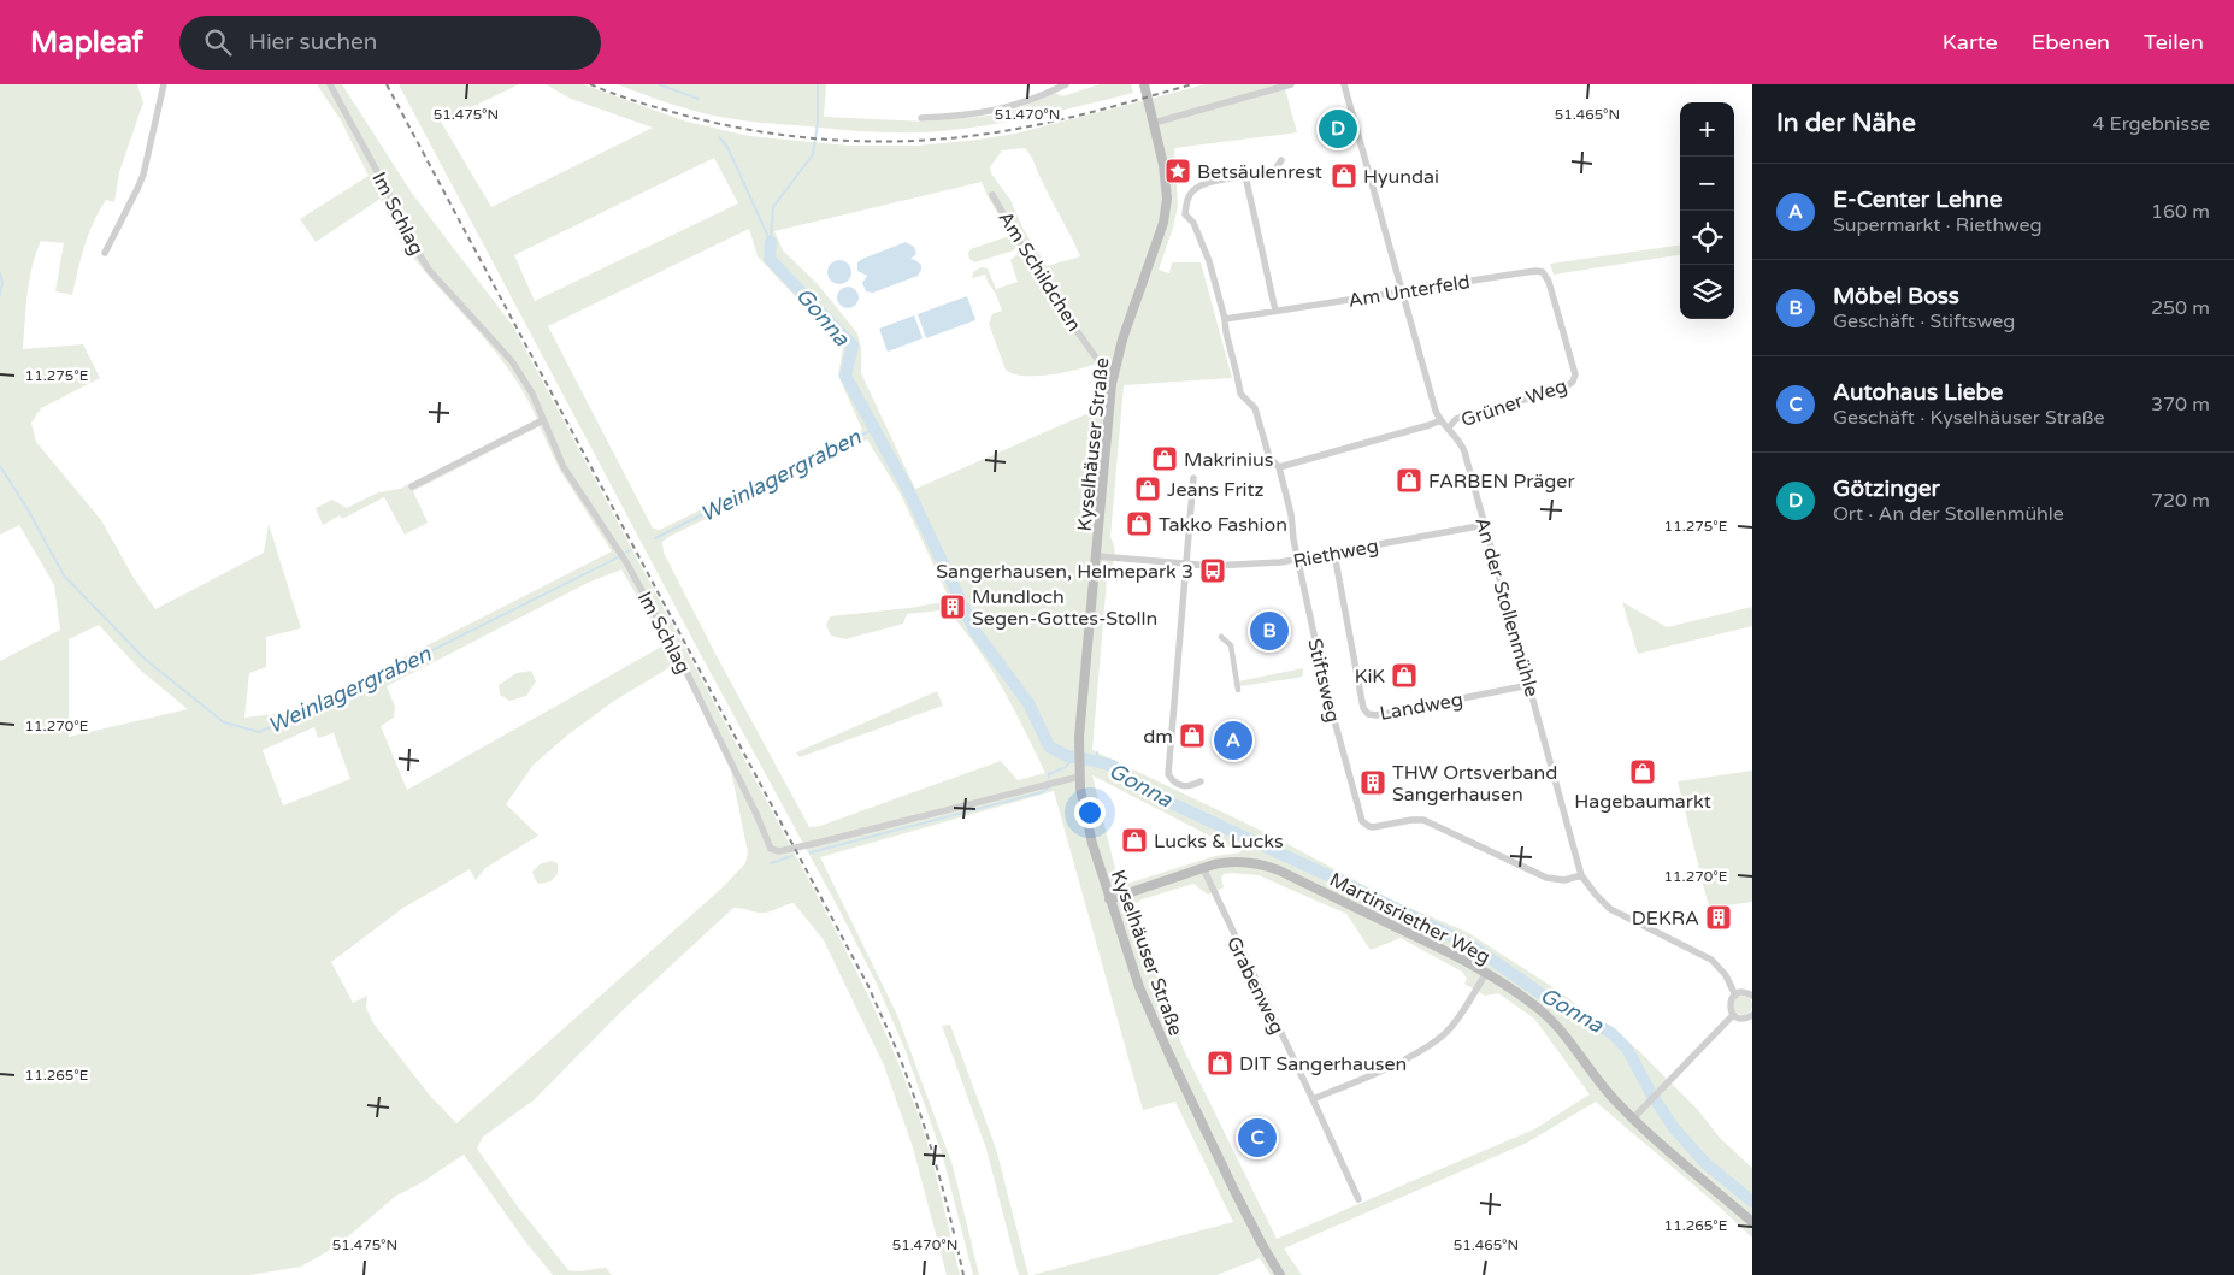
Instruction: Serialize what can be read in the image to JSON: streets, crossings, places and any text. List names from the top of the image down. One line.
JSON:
{"streets":{"main road":["Kyselhäuser Straße","Martinsriether Weg"],"street":["Im Schlag","Am Schildchen","Am Unterfeld","Grüner Weg","Riethweg","An der Stollenmühle","Stiftsweg","Landweg","Grabenweg"]},"crossings":[["Im Schlag","Kyselhäuser Straße"],["Am Schildchen","Kyselhäuser Straße"],["Am Unterfeld","Grüner Weg"],["Am Unterfeld","An der Stollenmühle"],["Am Unterfeld","Stiftsweg"],["Grüner Weg","An der Stollenmühle"],["Grüner Weg","Stiftsweg"],["Kyselhäuser Straße","Riethweg"],["Kyselhäuser Straße","Martinsriether Weg"],["Riethweg","An der Stollenmühle"],["Riethweg","Stiftsweg"],["Riethweg","Landweg"],["An der Stollenmühle","Stiftsweg"],["An der Stollenmühle","Landweg"],["Martinsriether Weg","Grabenweg"]],"water":["Gonna","Weinlagergraben"],"places":{"place":["Betsäulenrest"],"shop":["Hyundai","Makrinius","FARBEN Präger","Jeans Fritz","Takko Fashion","KiK","dm","Hagebaumarkt","Lucks & Lucks","DIT Sangerhausen"],"bus stop":["Sangerhausen, Helmepark 3"],"building":["Mundloch Segen-Gottes-Stolln","THW Ortsverband Sangerhausen","DEKRA"]},"page":{"header":"Mapleaf","search":"Hier suchen","nav":["Karte","Ebenen","Teilen"],"heading":["In der Nähe","4 Ergebnisse"],"map_buttons":["+","−"],"pins":["D","B","A","C"],"list":[{"mark":"A","name":"E-Center Lehne","note":"Supermarkt · Riethweg","value":"160 m"},{"mark":"B","name":"Möbel Boss","note":"Geschäft · Stiftsweg","value":"250 m"},{"mark":"C","name":"Autohaus Liebe","note":"Geschäft · Kyselhäuser Straße","value":"370 m"},{"mark":"D","name":"Götzinger","note":"Ort · An der Stollenmühle","value":"720 m"}]},"coordinates":["51.475°N","51.470°N","51.465°N","11.275°E","11.270°E","11.265°E"]}
